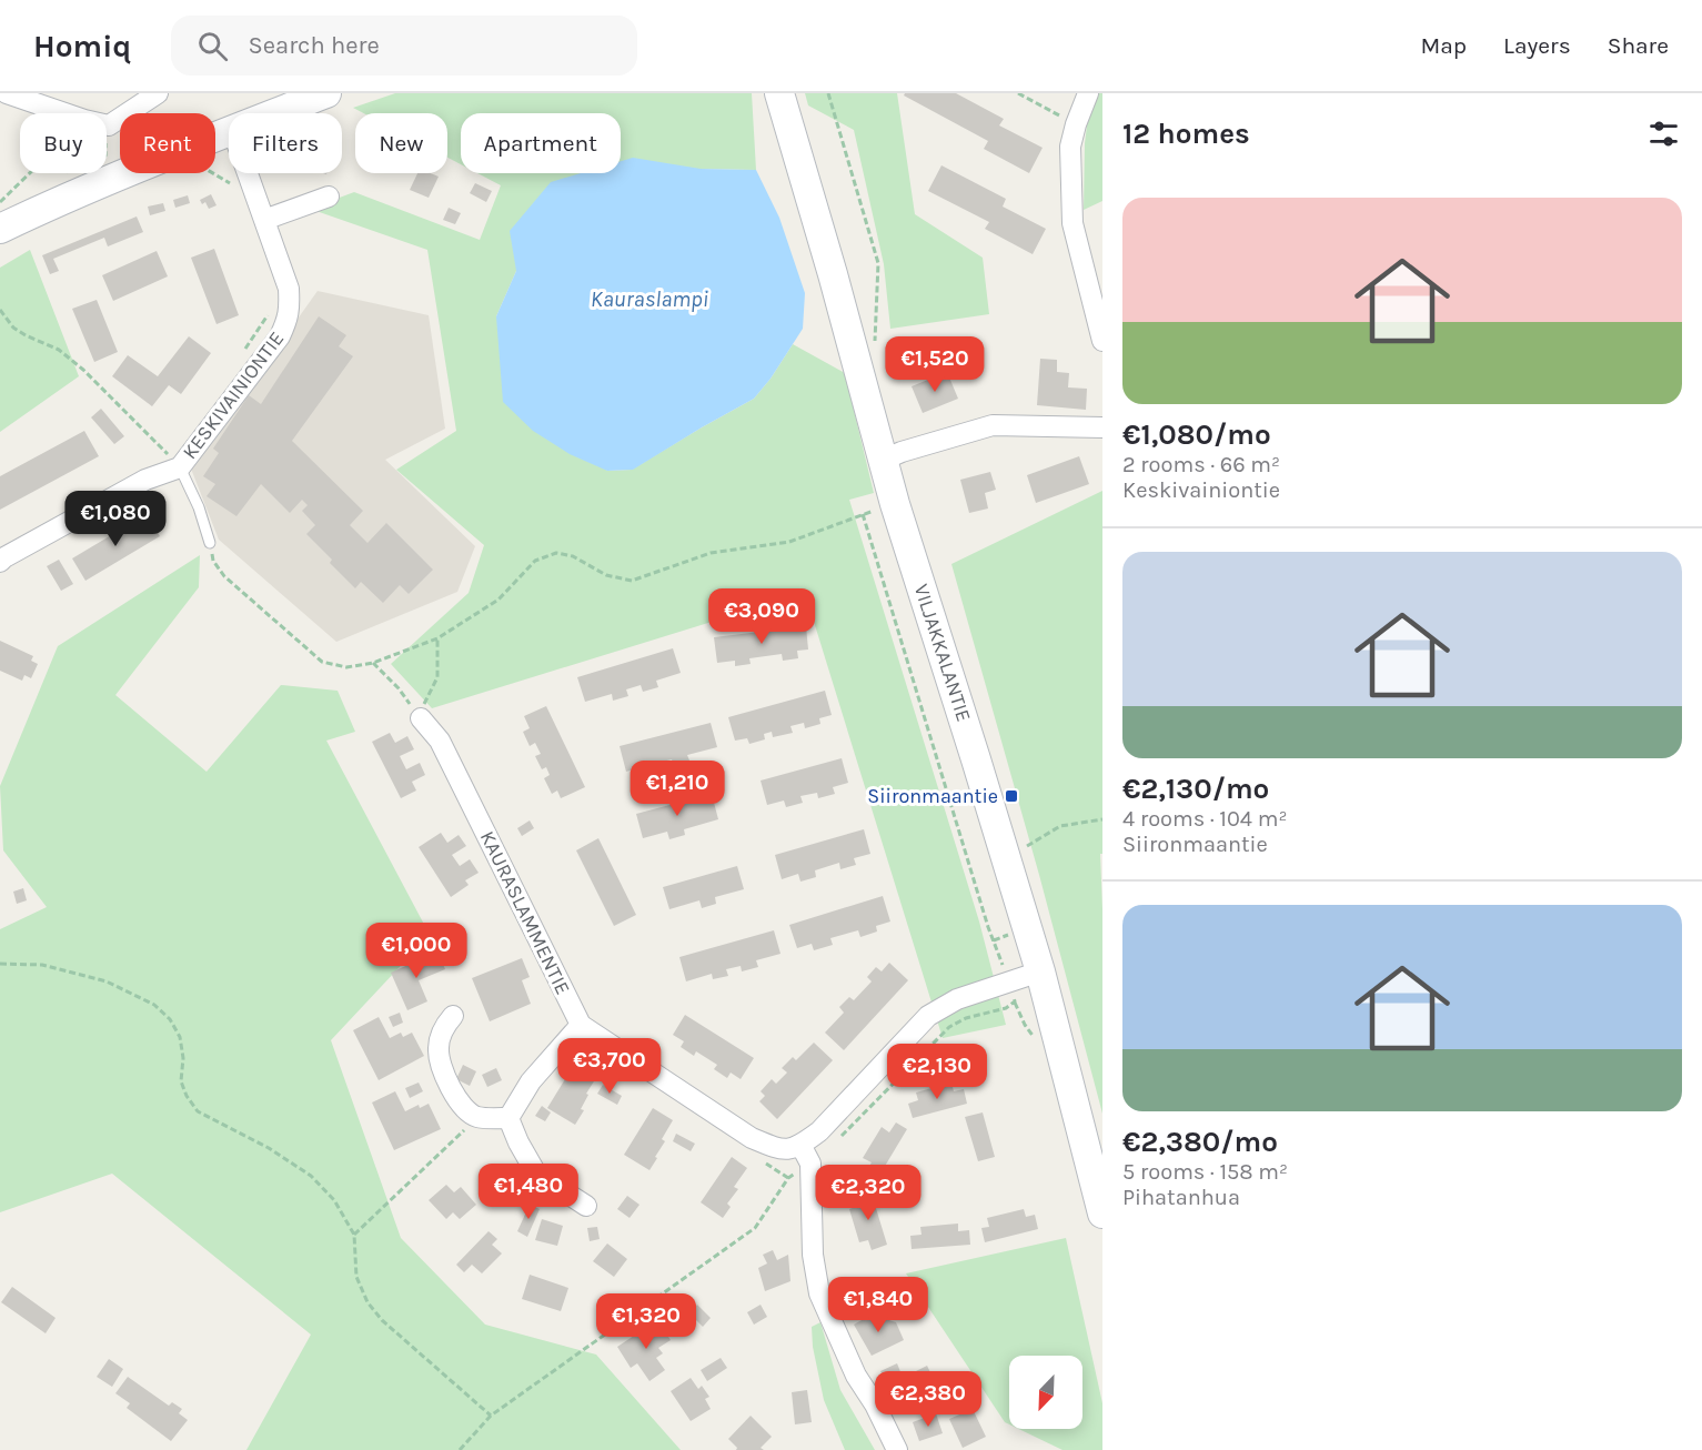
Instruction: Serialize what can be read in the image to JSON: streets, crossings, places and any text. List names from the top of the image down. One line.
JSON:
{"streets":{"main road":["VILJAKKALANTIE"],"street":["KESKIVAINIONTIE","KAURASLAMMENTIE"]},"water":["Kauraslampi"],"places":{"transit":["Siironmaantie"]},"north":"bottom left","page":{"header":"Homiq","search":"Search here","nav":["Map","Layers","Share"],"heading":"12 homes","chip":["Buy","Rent","Filters","New","Apartment"],"list":[{"name":"€1,080/mo","note":"2 rooms · 66 m² · Keskivainiontie"},{"name":"€2,130/mo","note":"4 rooms · 104 m² · Siironmaantie"},{"name":"€2,380/mo","note":"5 rooms · 158 m² · Pihatanhua"}],"price":["€1,520","€1,080","€3,090","€1,210","€1,000","€3,700","€2,130","€1,480","€2,320","€1,840","€1,320","€2,380"]}}
